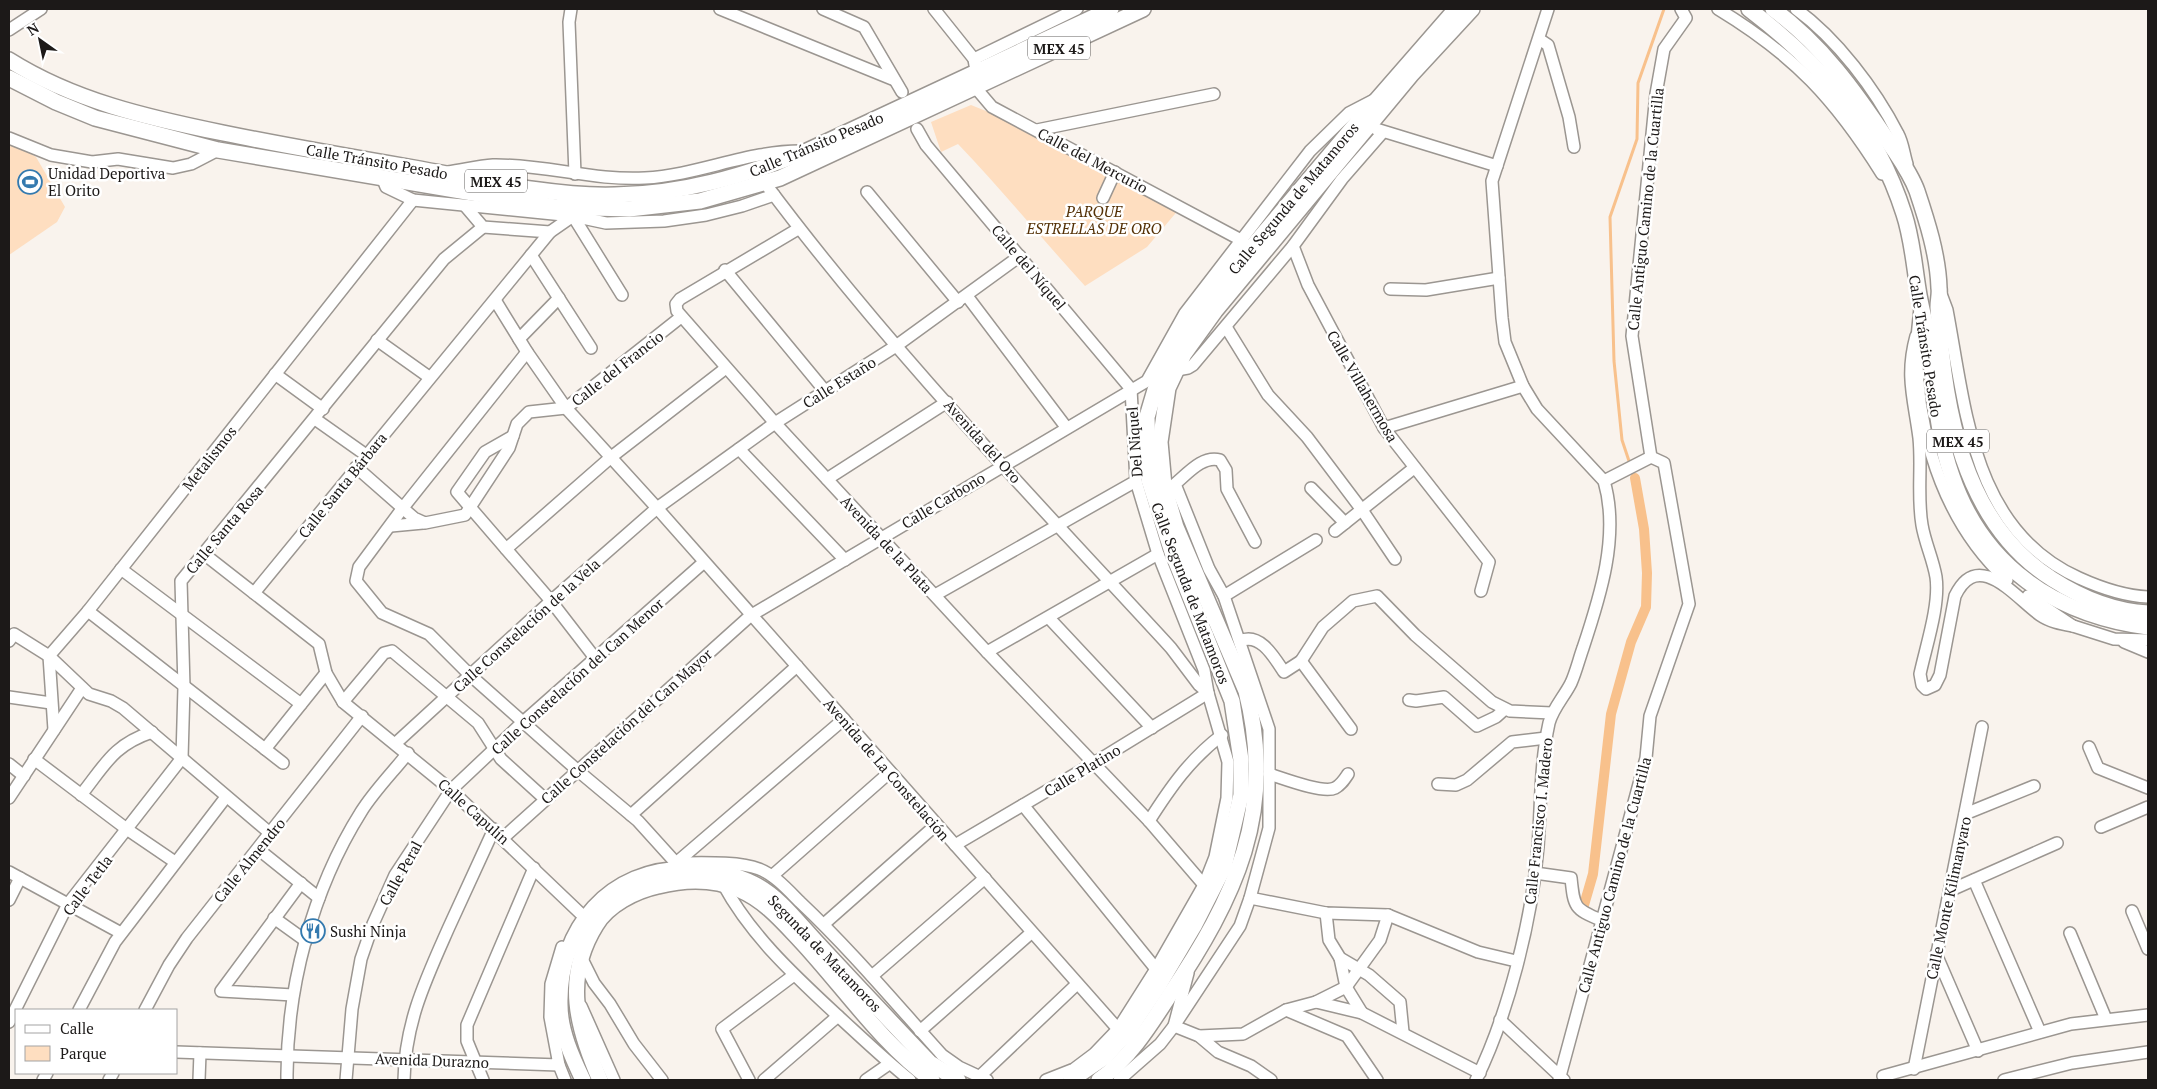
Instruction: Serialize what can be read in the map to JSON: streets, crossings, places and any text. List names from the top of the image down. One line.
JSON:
{"streets":{"main road":["MEX 45","Calle Tránsito Pesado","Calle Segunda de Matamoros","Segunda de Matamoros"],"street":["Calle del Mercurio","Calle Antiguo Camino de la Cuartilla","Calle del Níquel","Calle del Francio","Calle Estaño","Calle Villahermosa","Avenida del Oro","Del Niquel","Metalismos","Calle Santa Bárbara","Calle Carbono","Calle Santa Rosa","Avenida de la Plata","Calle Constelación de la Vela","Calle Constelación del Can Menor","Calle Constelación del Can Mayor","Avenida de La Constelación","Calle Platino","Calle Capulín","Calle Francisco I. Madero","Calle Almendro","Calle Peral","Calle Tetla","Calle Monte Kilimanyaro","Avenida Durazno"]},"crossings":[["MEX 45","Calle Tránsito Pesado"],["MEX 45","Calle del Mercurio"],["Calle Tránsito Pesado","Calle del Mercurio"],["Calle Tránsito Pesado","Avenida del Oro"],["Calle Tránsito Pesado","Calle Santa Bárbara"],["Calle Segunda de Matamoros","Calle Carbono"],["Calle del Níquel","Calle Estaño"],["Calle del Níquel","Del Niquel"],["Calle del Níquel","Calle Carbono"],["Calle del Francio","Avenida de la Plata"],["Calle del Francio","Avenida de La Constelación"],["Calle Estaño","Avenida del Oro"],["Calle Estaño","Avenida de la Plata"],["Calle Estaño","Calle Constelación de la Vela"],["Calle Estaño","Avenida de La Constelación"],["Calle Villahermosa","Calle Carbono"],["Avenida del Oro","Del Niquel"],["Avenida del Oro","Calle Carbono"],["Avenida del Oro","Calle Platino"],["Del Niquel","Calle Carbono"],["Del Niquel","Avenida de la Plata"],["Del Niquel","Avenida de La Constelación"],["Del Niquel","Calle Platino"],["Calle Santa Bárbara","Avenida de La Constelación"],["Calle Carbono","Avenida de la Plata"],["Calle Carbono","Calle Constelación del Can Mayor"],["Calle Carbono","Avenida de La Constelación"],["Calle Santa Rosa","Calle Tetla"],["Avenida de la Plata","Calle Platino"],["Calle Constelación de la Vela","Avenida de La Constelación"],["Calle Constelación de la Vela","Calle Capulín"],["Calle Constelación del Can Menor","Avenida de La Constelación"],["Calle Constelación del Can Menor","Calle Capulín"],["Calle Constelación del Can Menor","Calle Peral"],["Calle Constelación del Can Mayor","Avenida de La Constelación"],["Calle Constelación del Can Mayor","Calle Capulín"],["Avenida de La Constelación","Calle Platino"],["Calle Capulín","Calle Almendro"],["Calle Capulín","Calle Peral"],["Calle Peral","Avenida Durazno"]],"parks":["PARQUE ESTRELLAS DE ORO"],"places":{"sports":["Unidad Deportiva El Orito"],"restaurant":["Sushi Ninja"]},"legend":["Calle","Parque"],"north":"top left"}
